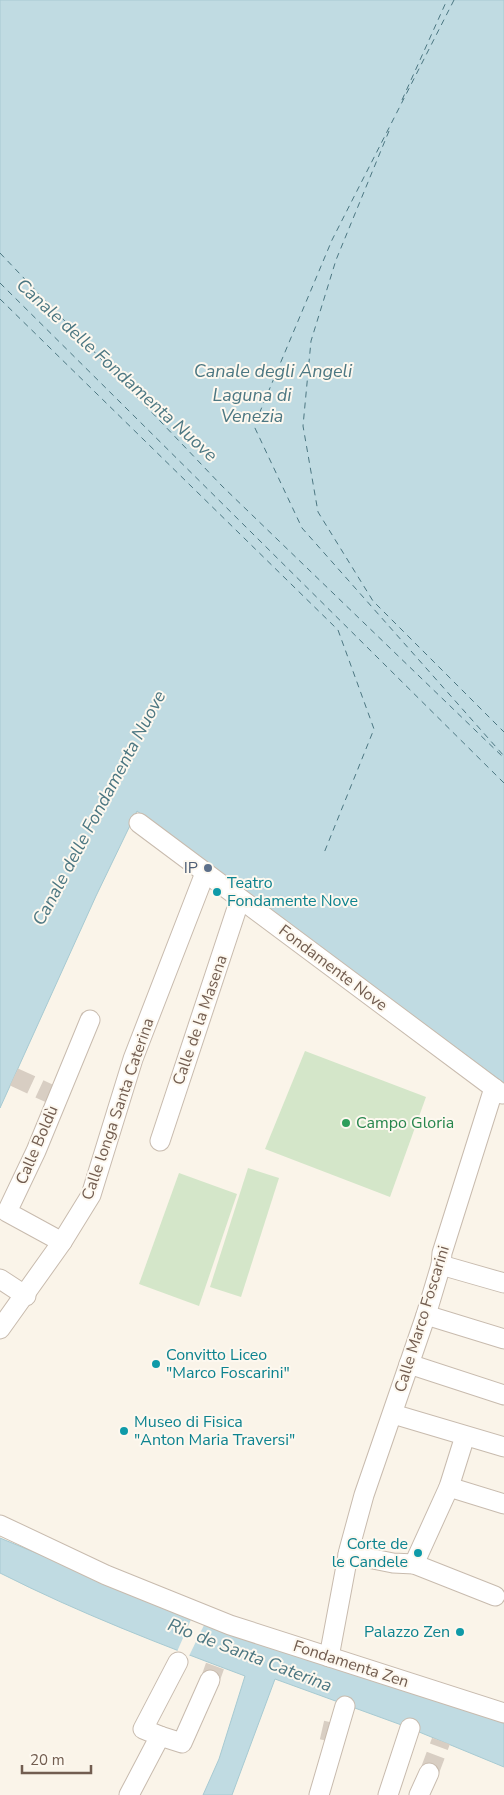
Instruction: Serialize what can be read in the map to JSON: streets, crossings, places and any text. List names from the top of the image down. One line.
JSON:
{"streets":{"street":["Fondamente Nove","Calle de la Masena","Calle longa Santa Caterina","Calle Boldù","Calle Marco Foscarini","Fondamenta Zen"]},"crossings":[["Fondamente Nove","Calle de la Masena"],["Fondamente Nove","Calle longa Santa Caterina"],["Fondamente Nove","Calle Marco Foscarini"],["Calle longa Santa Caterina","Calle Boldù"],["Calle Marco Foscarini","Fondamenta Zen"]],"water":["Canale delle Fondamenta Nuove","Canale degli Angeli","Laguna di Venezia","Rio de Santa Caterina"],"places":["IP","Teatro Fondamente Nove","Campo Gloria","Convitto Liceo \"Marco Foscarini\"","Museo di Fisica \"Anton Maria Traversi\"","Corte de le Candele","Palazzo Zen"],"scale_bar":"20 m"}
